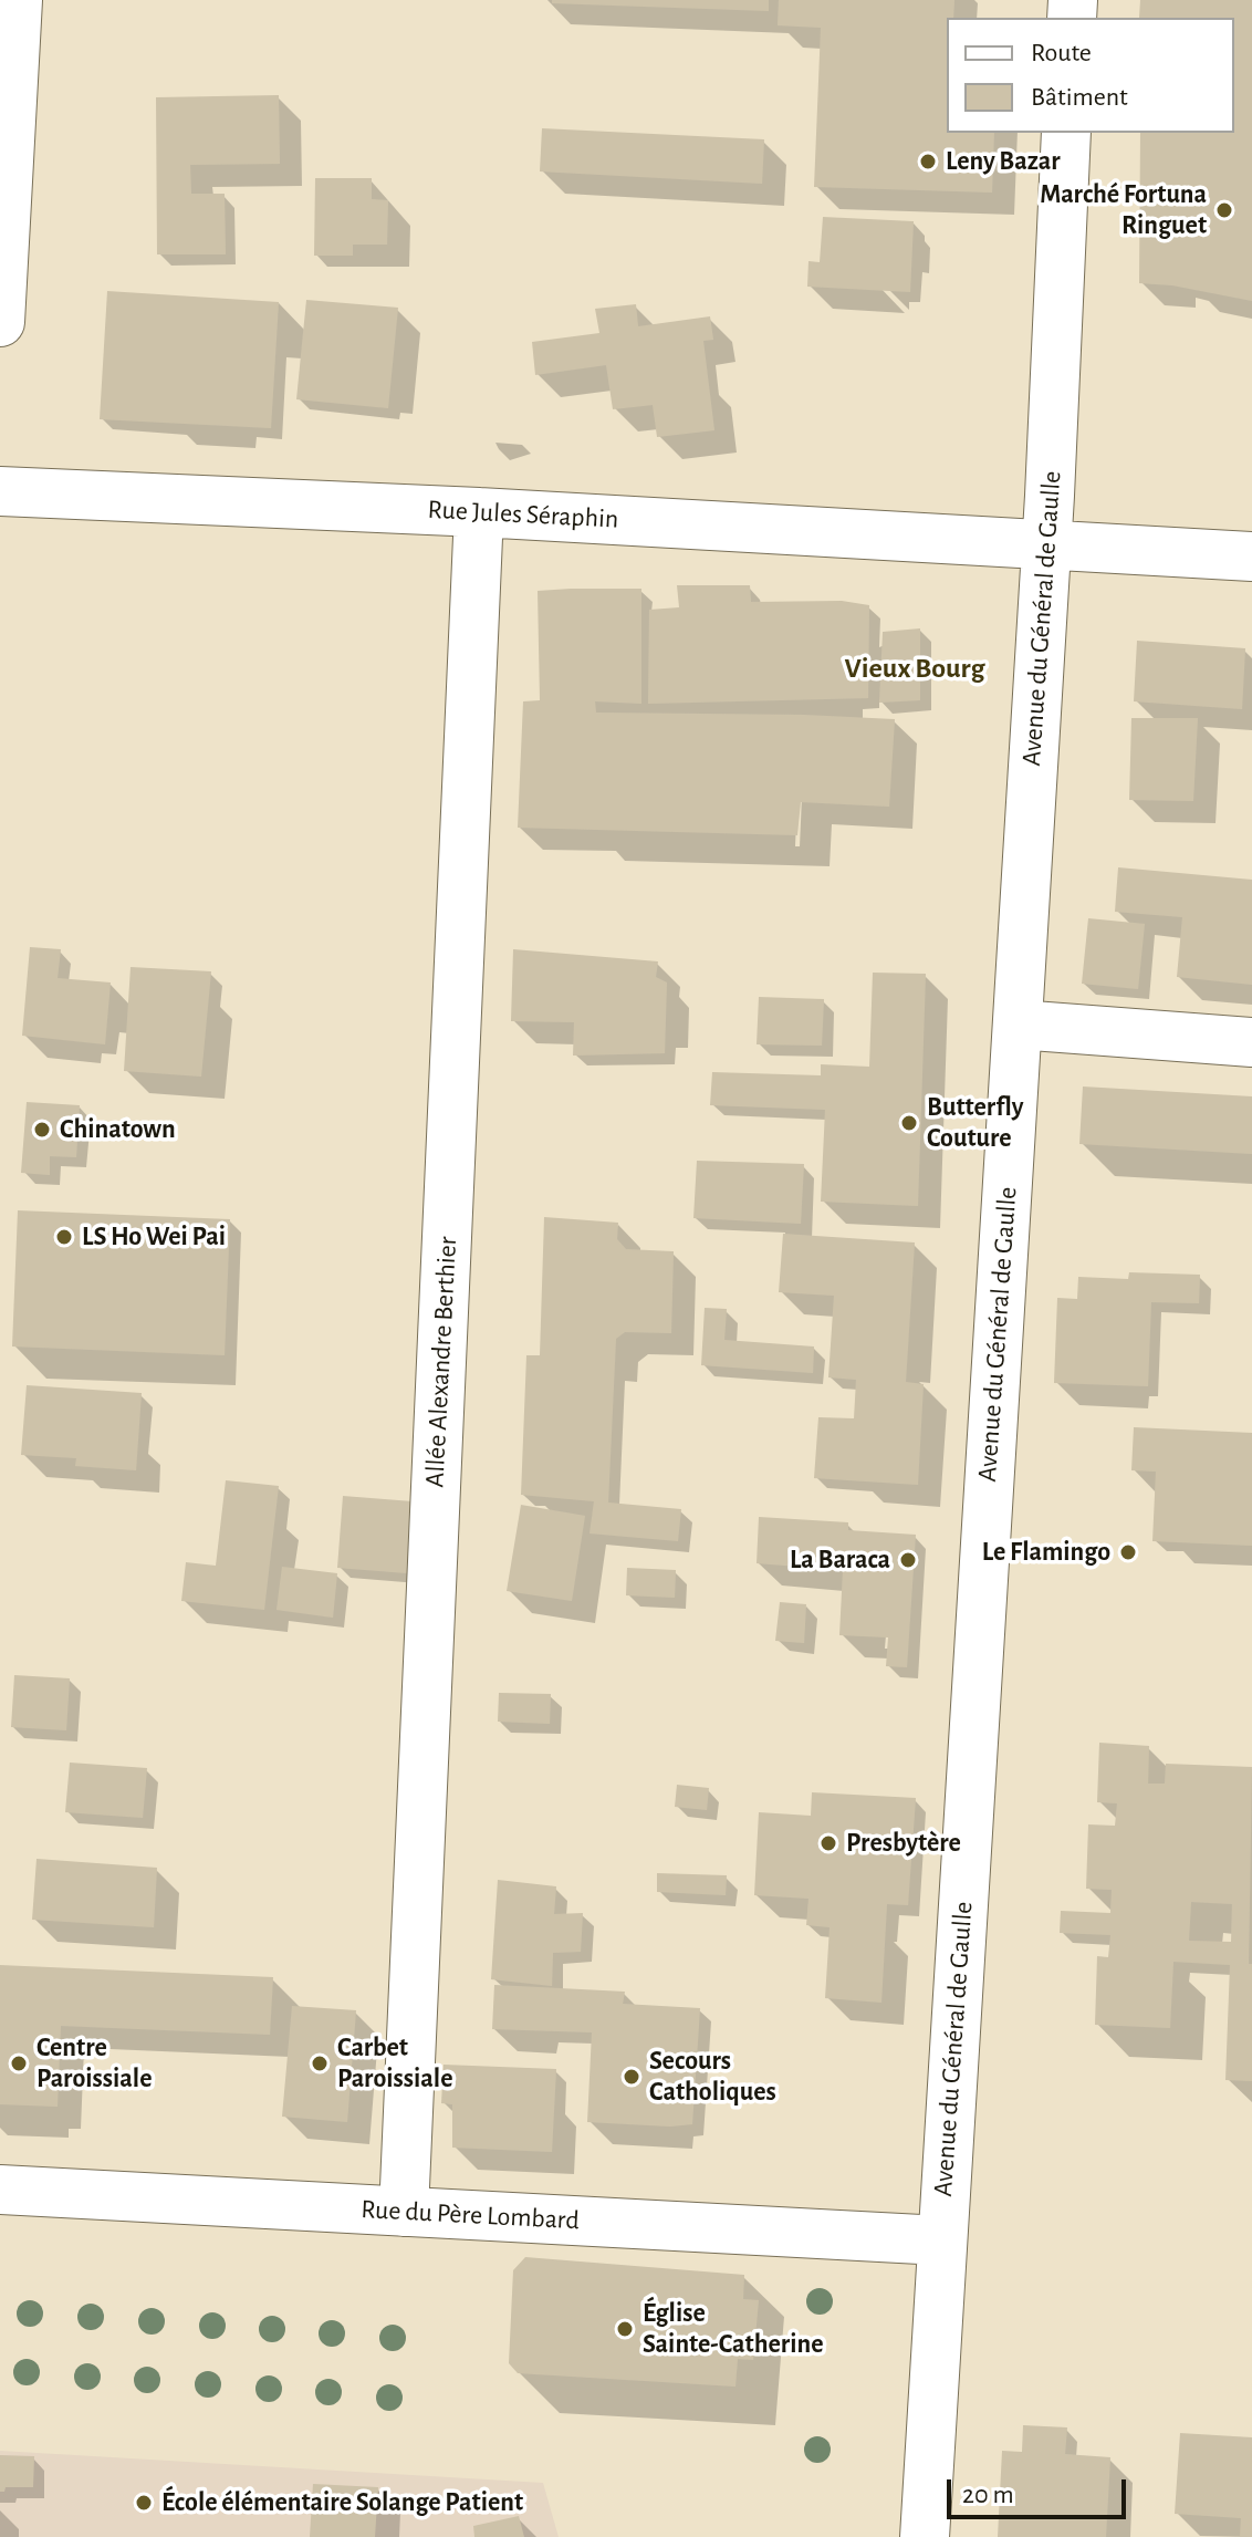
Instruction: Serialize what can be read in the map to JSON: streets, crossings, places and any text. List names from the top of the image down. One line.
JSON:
{"streets":{"street":["Rue Jules Séraphin","Avenue du Général de Gaulle","Allée Alexandre Berthier","Rue du Père Lombard"]},"crossings":[["Rue Jules Séraphin","Avenue du Général de Gaulle"],["Rue Jules Séraphin","Allée Alexandre Berthier"],["Avenue du Général de Gaulle","Rue du Père Lombard"],["Allée Alexandre Berthier","Rue du Père Lombard"]],"districts":["Vieux Bourg"],"places":["Leny Bazar","Marché Fortuna Ringuet","Butterfly Couture","Chinatown","LS Ho Wei Pai","Le Flamingo","La Baraca","Presbytère","Centre Paroissiale","Carbet Paroissiale","Secours Catholiques","Église Sainte-Catherine","École élémentaire Solange Patient"],"legend":["Route","Bâtiment"],"scale_bar":"20 m"}
